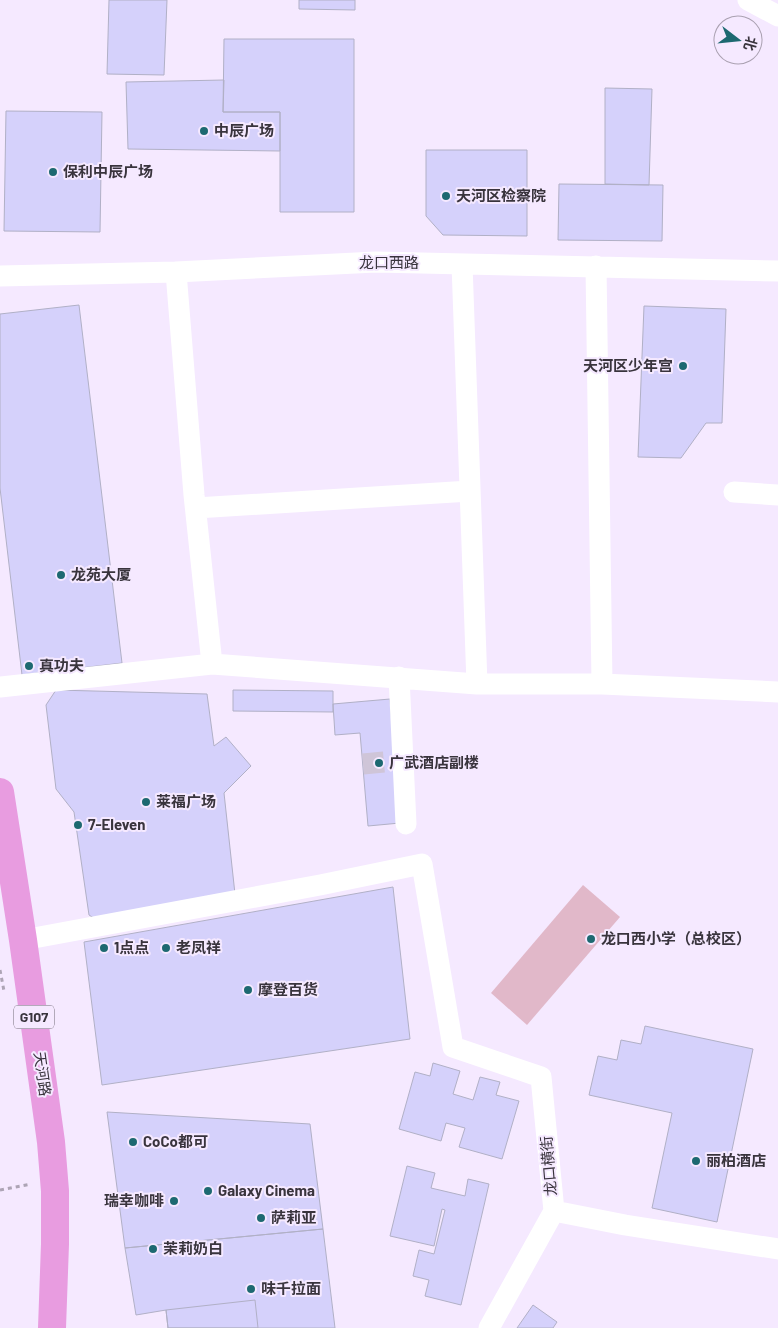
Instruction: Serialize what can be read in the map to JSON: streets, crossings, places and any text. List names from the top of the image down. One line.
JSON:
{"streets":{"highway":["G107","天河路"],"street":["龙口西路","龙口横街"]},"crossings":[["天河路","龙口横街"]],"places":["中辰广场","保利中辰广场","天河区检察院","天河区少年宫","龙苑大厦","真功夫","广武酒店副楼","莱福广场","7-Eleven","龙口西小学（总校区）","1点点","老凤祥","摩登百货","CoCo都可","丽柏酒店","Galaxy Cinema","瑞幸咖啡","萨莉亚","茉莉奶白","味千拉面"],"north":"right"}
